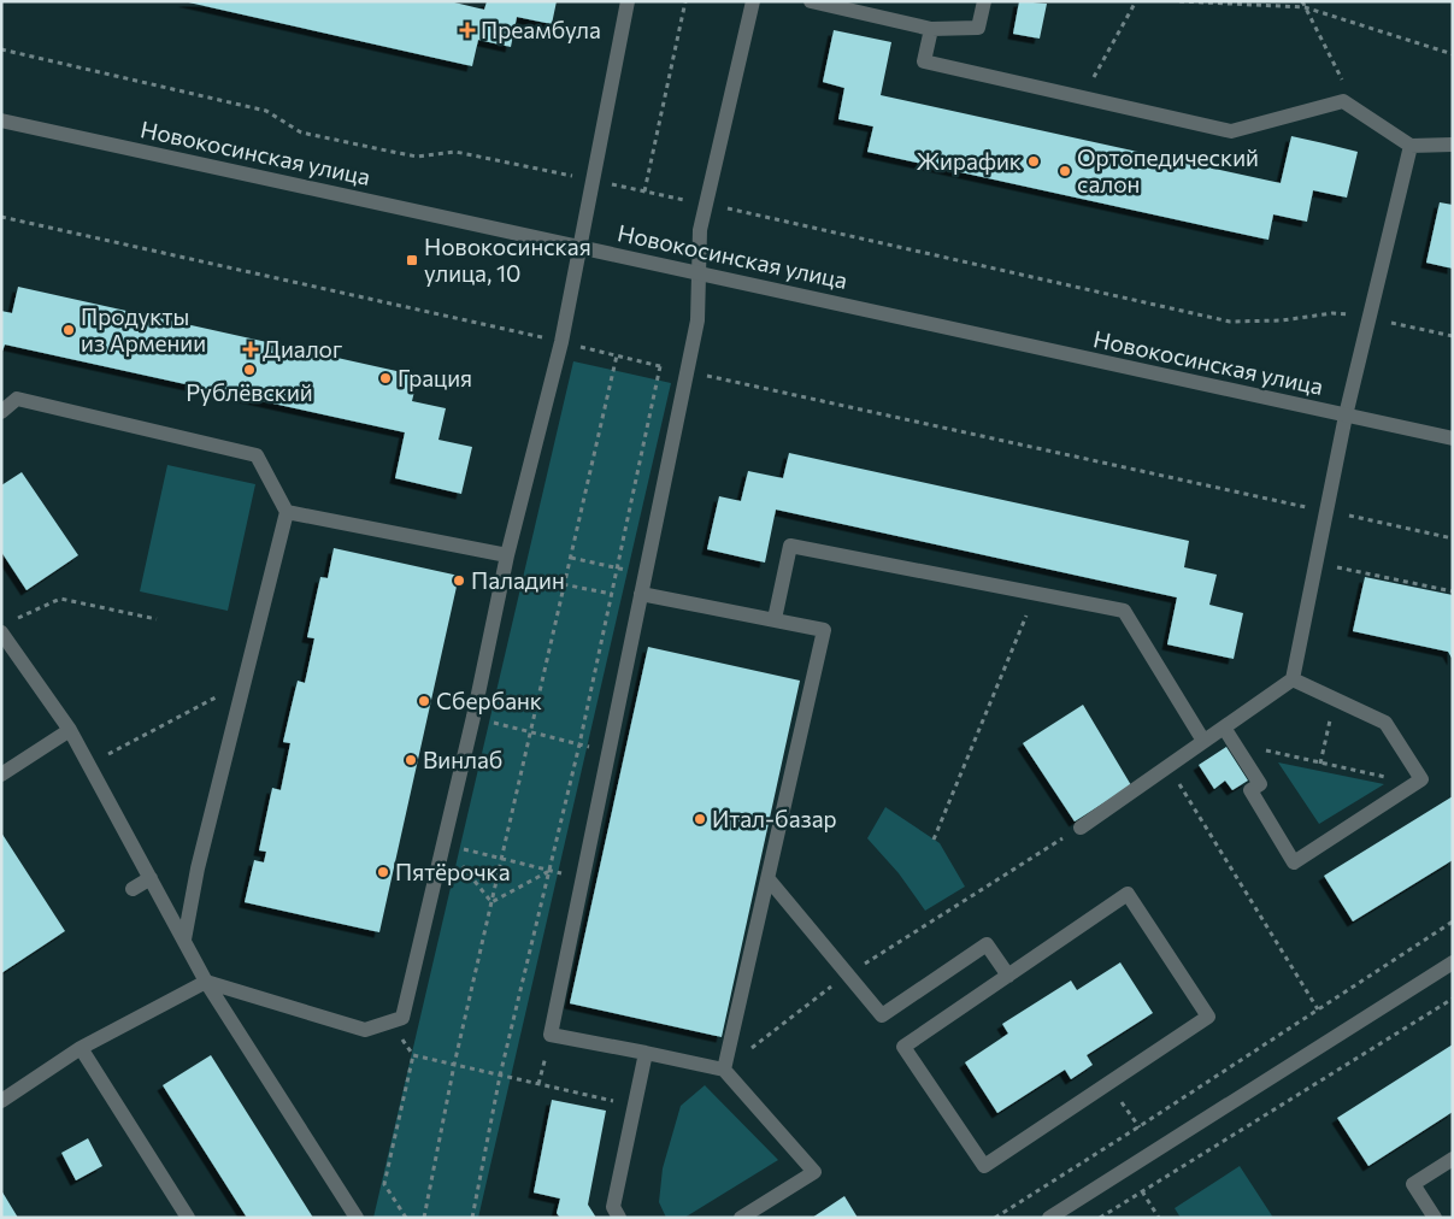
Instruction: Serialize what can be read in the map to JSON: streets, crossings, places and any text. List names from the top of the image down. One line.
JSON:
{"streets":{"street":["Новокосинская улица"]},"places":{"health":["Преамбула","Диалог"],"other":["Жирафик","Ортопедический салон","Продукты из Армении","Рублёвский","Грация","Паладин","Сбербанк","Винлаб","Итал-базар","Пятёрочка"],"transit":["Новокосинская улица, 10"]}}
